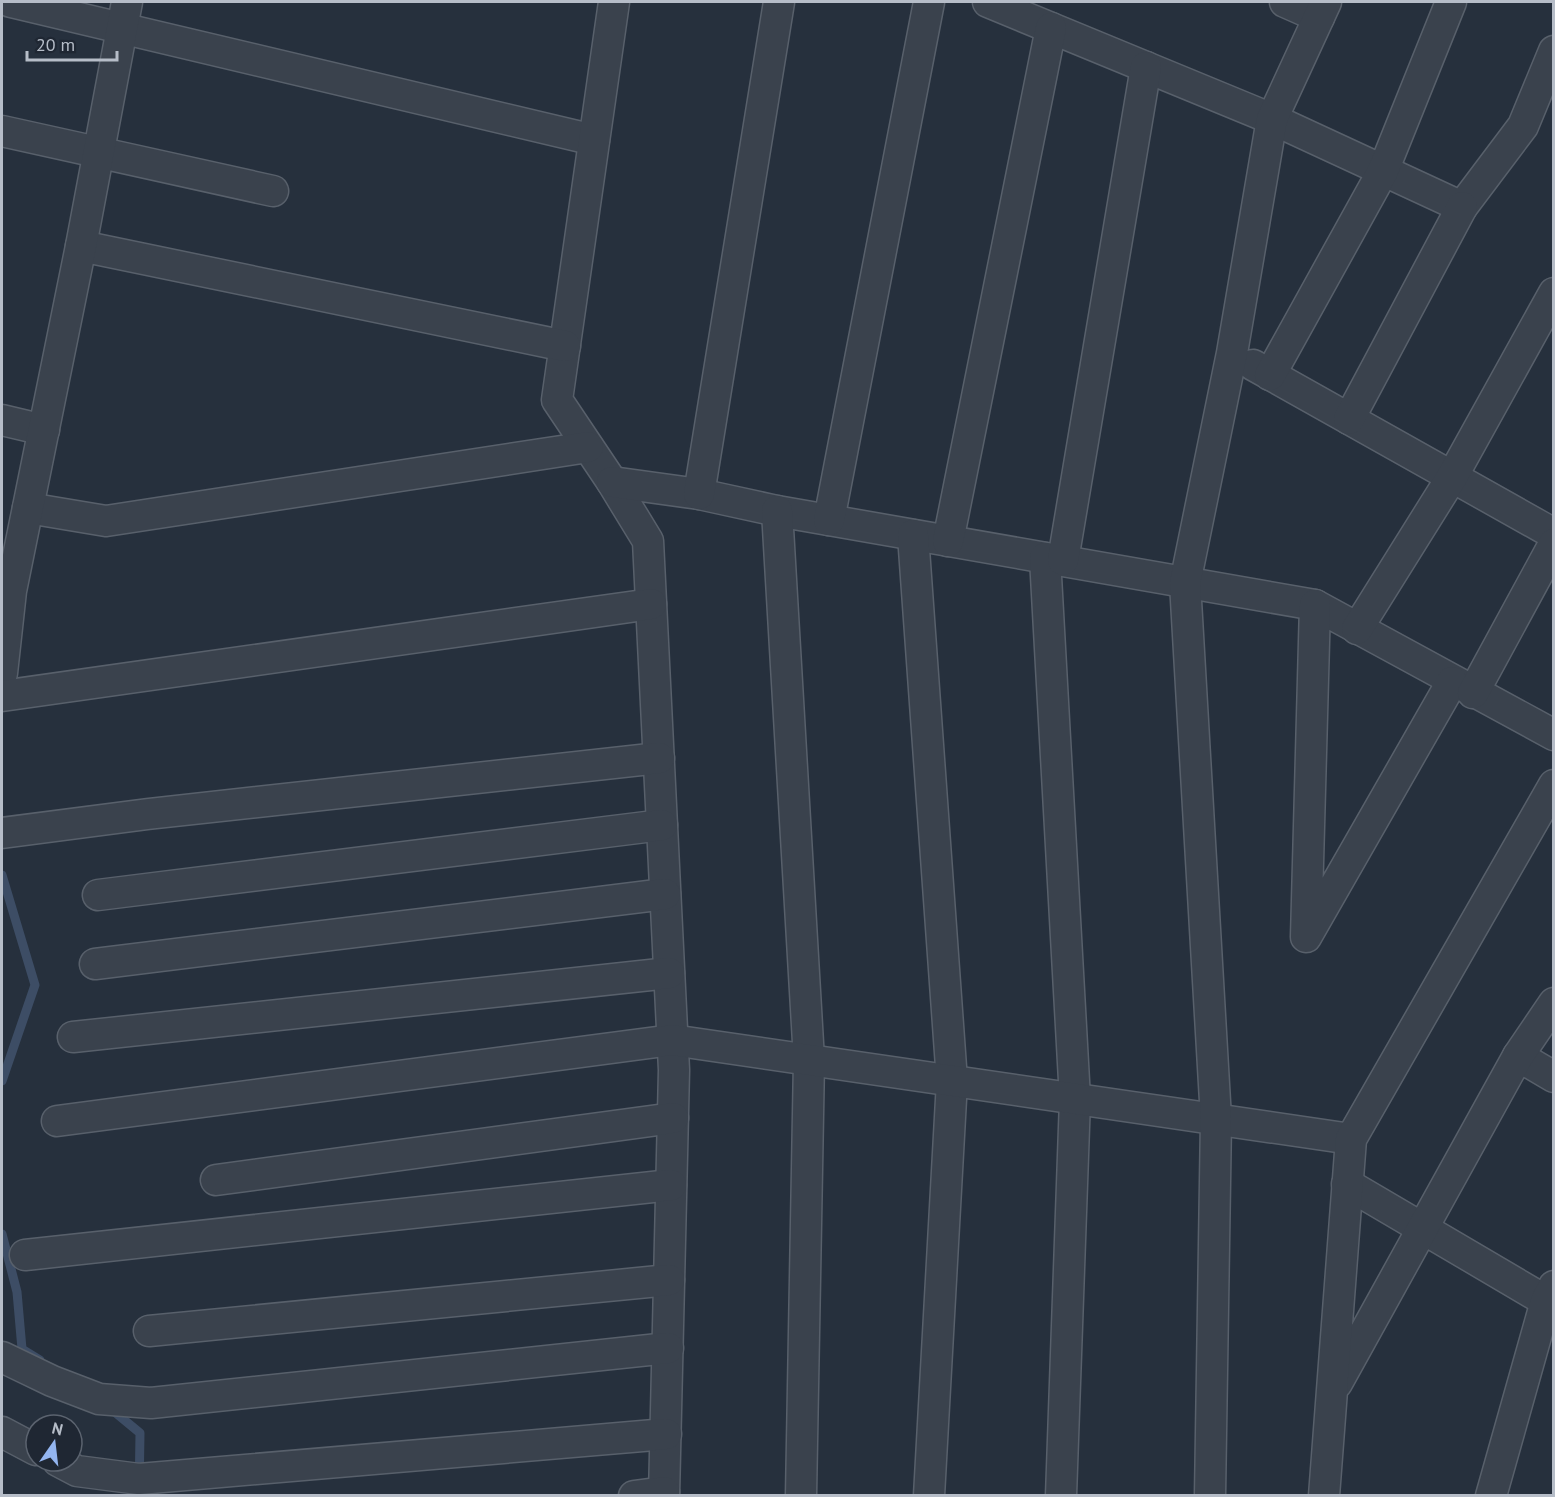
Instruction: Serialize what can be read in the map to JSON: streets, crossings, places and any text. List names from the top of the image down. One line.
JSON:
{"scale_bar":"20 m","north":"top"}
